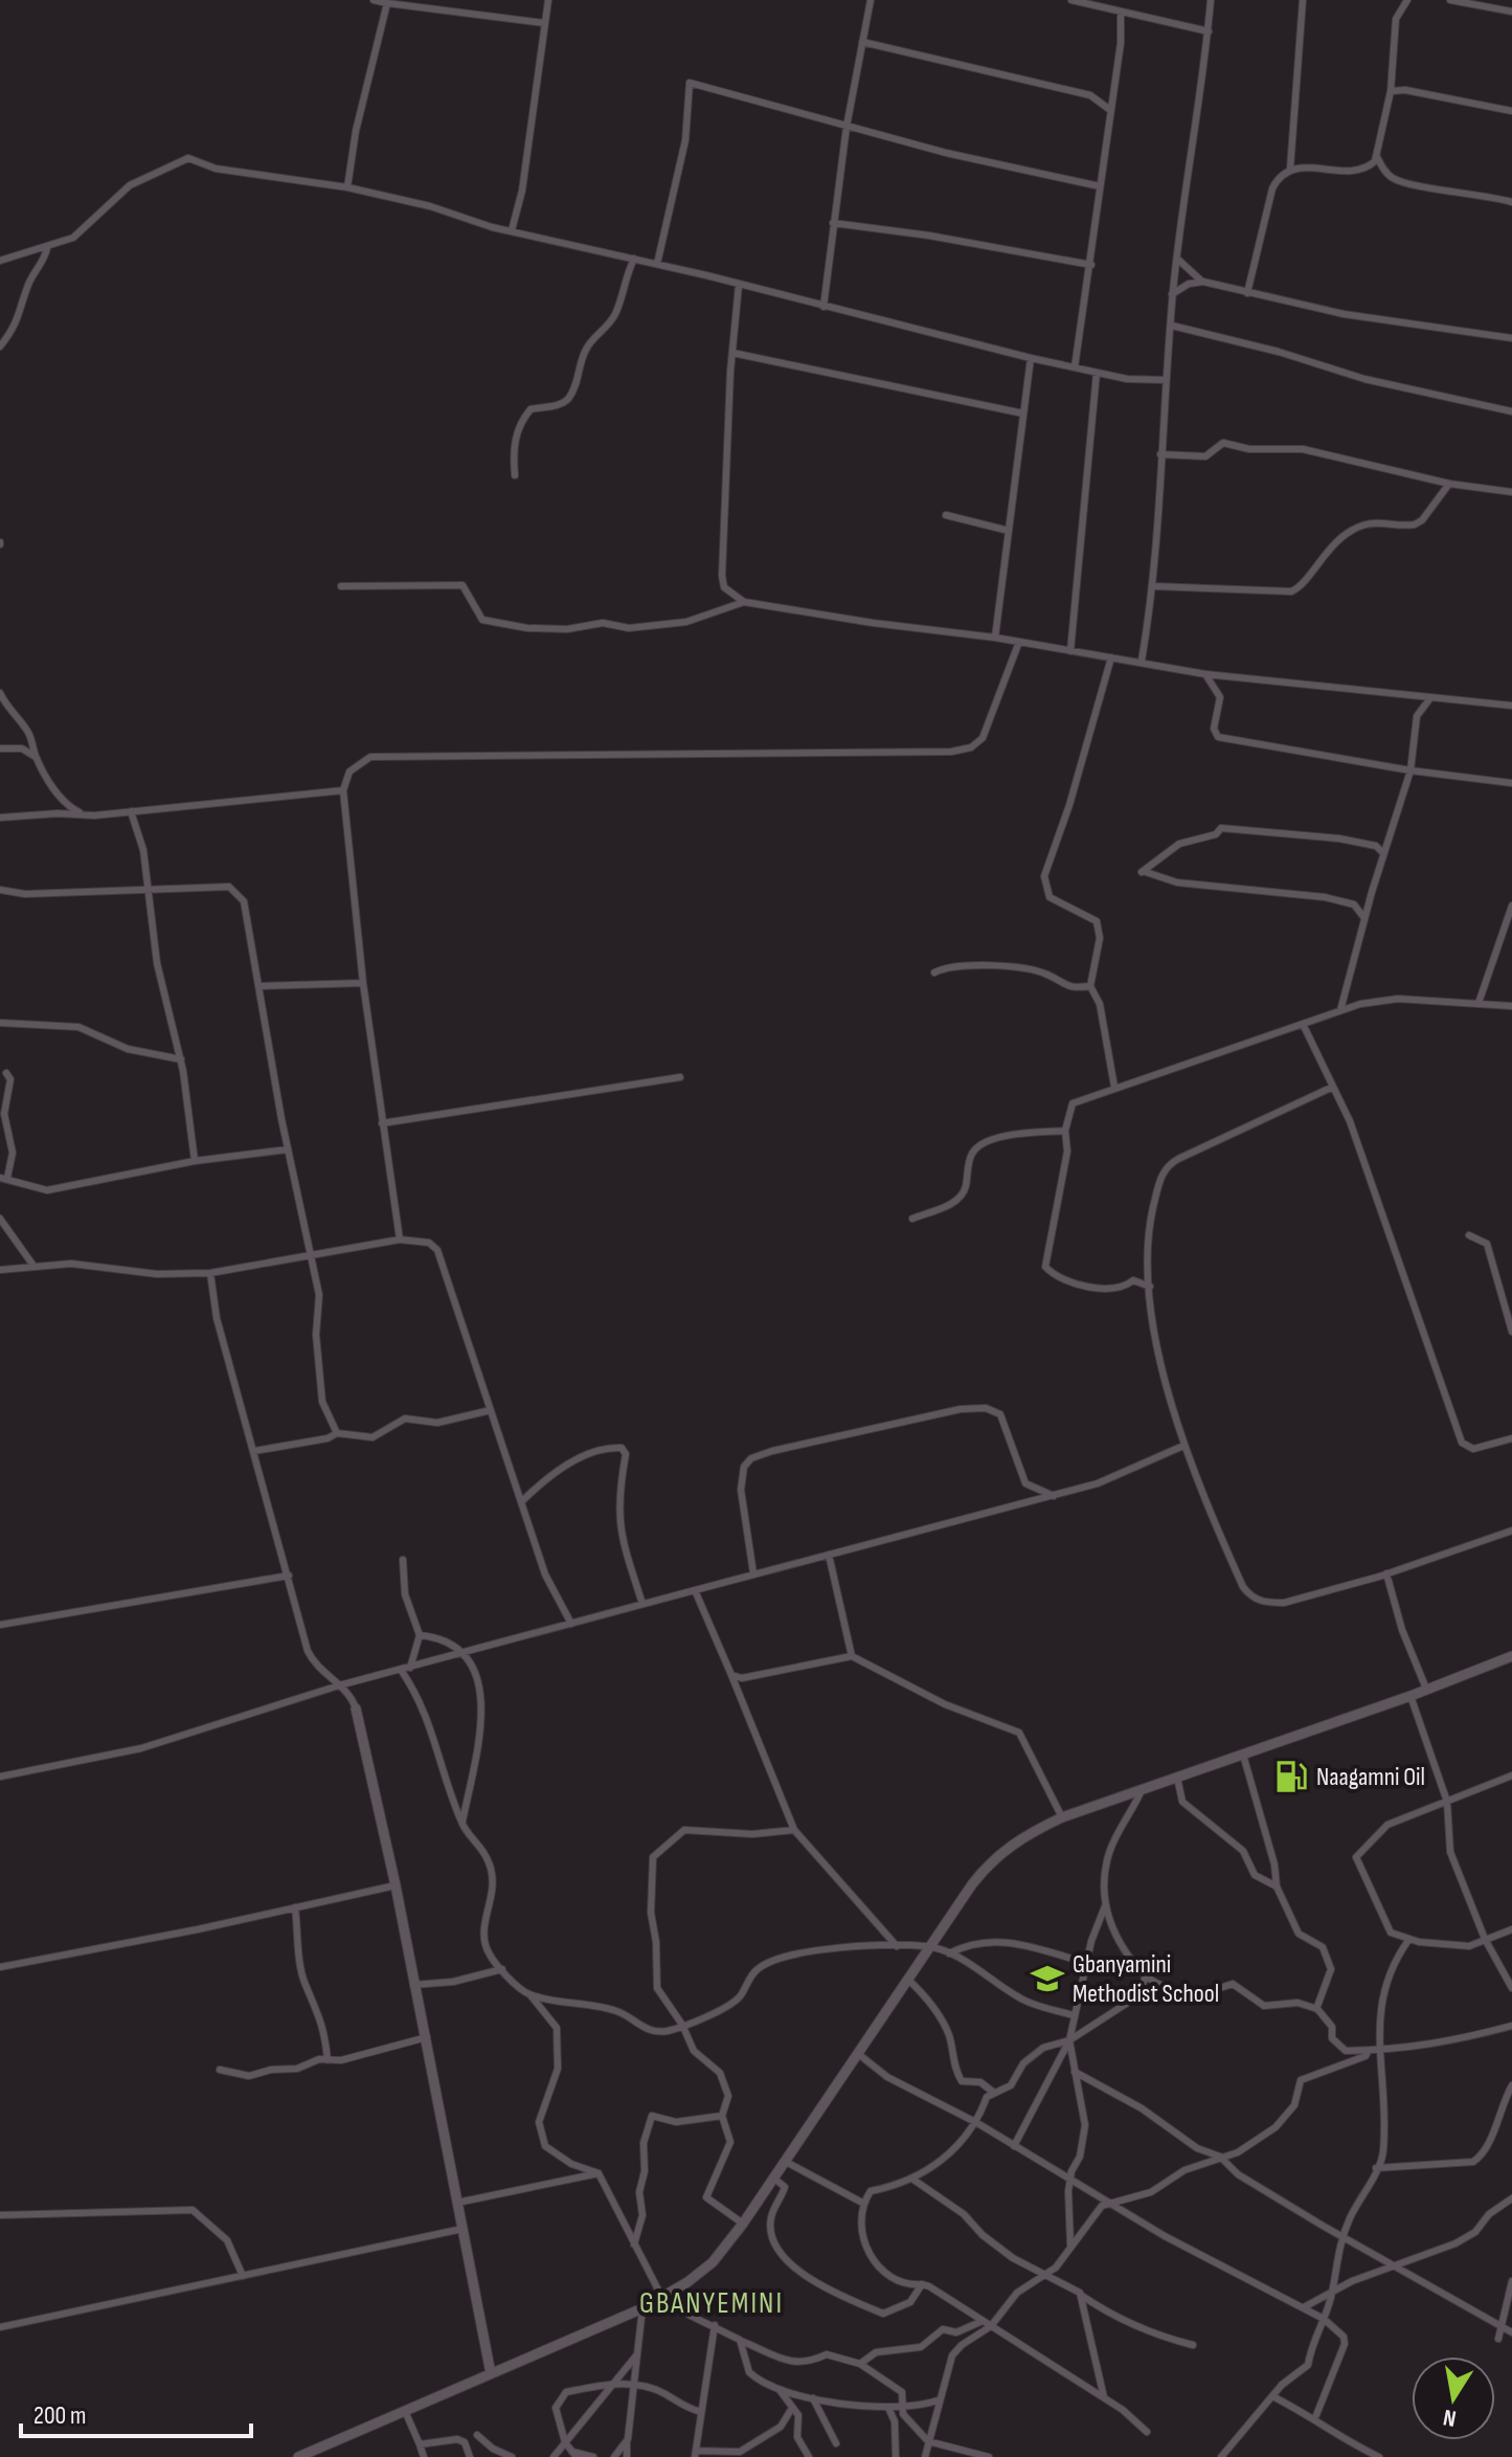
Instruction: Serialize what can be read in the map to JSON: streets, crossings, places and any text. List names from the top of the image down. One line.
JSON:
{"districts":["GBANYEMINI"],"places":{"fuel station":["Naagamni Oil"],"school or university":["Gbanyamini Methodist School"]},"scale_bar":"200 m","north":"bottom"}
